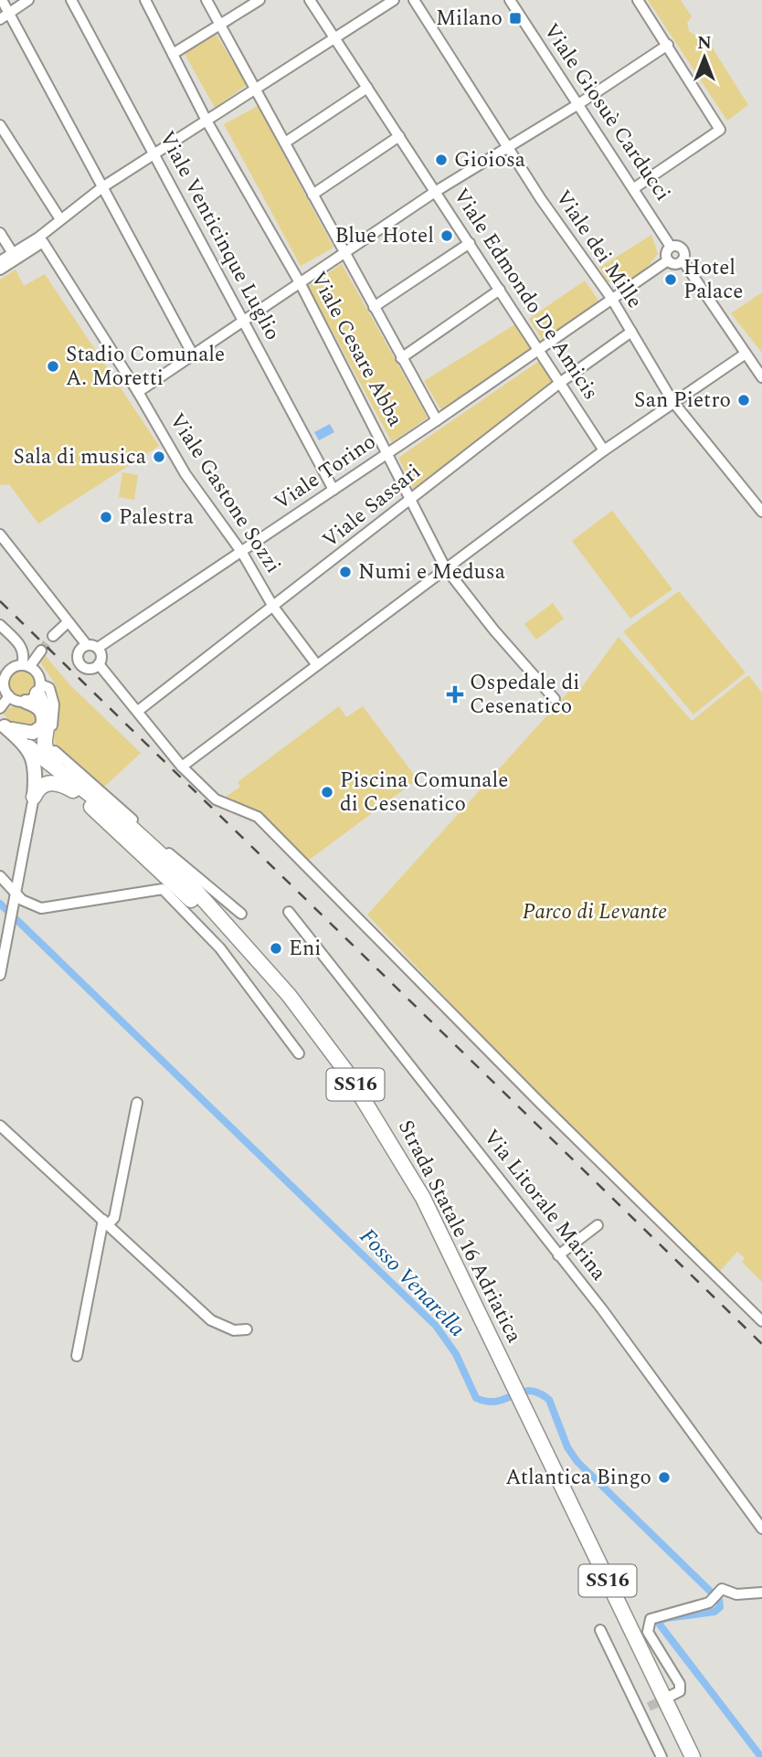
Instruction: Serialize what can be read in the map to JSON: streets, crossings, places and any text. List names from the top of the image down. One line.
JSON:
{"streets":{"highway":["SS16","Strada Statale 16 Adriatica"],"street":["Viale Giosuè Carducci","Viale Venticinque Luglio","Viale dei Mille","Viale Edmondo De Amicis","Viale Cesare Abba","Viale Torino","Viale Gastone Sozzi","Viale Sassari","Via Litorale Marina"]},"crossings":[["Viale Giosuè Carducci","Viale Torino"],["Viale Venticinque Luglio","Viale Torino"],["Viale dei Mille","Viale Torino"],["Viale dei Mille","Viale Sassari"],["Viale Edmondo De Amicis","Viale Torino"],["Viale Edmondo De Amicis","Viale Sassari"],["Viale Cesare Abba","Viale Torino"],["Viale Cesare Abba","Viale Sassari"],["Viale Torino","Viale Gastone Sozzi"],["Viale Gastone Sozzi","Viale Sassari"]],"water":["Fosso Venarella"],"parks":["Parco di Levante"],"places":{"transit":["Milano"],"other":["Gioiosa","Blue Hotel","Hotel Palace","Stadio Comunale A. Moretti","San Pietro","Sala di musica","Palestra","Numi e Medusa","Piscina Comunale di Cesenatico","Eni","Atlantica Bingo"],"health":["Ospedale di Cesenatico"]},"north":"top"}
